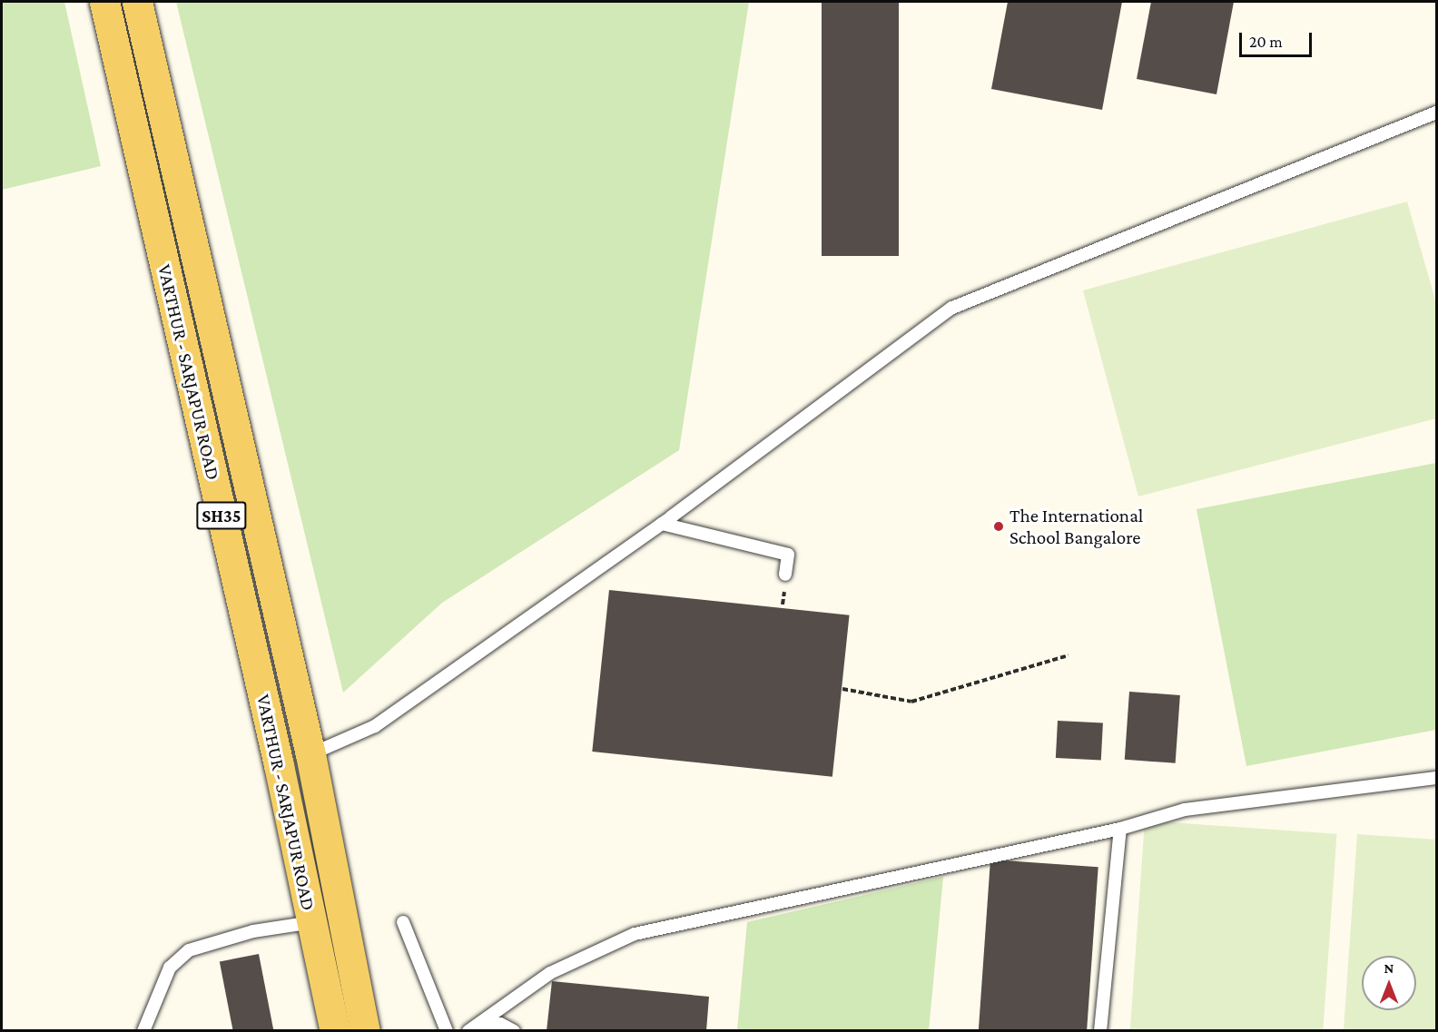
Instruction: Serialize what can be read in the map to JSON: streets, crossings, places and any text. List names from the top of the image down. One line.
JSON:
{"streets":{"main road":["VARTHUR - SARJAPUR ROAD","SH35"]},"places":["The International School Bangalore"],"scale_bar":"20 m","north":"top"}
